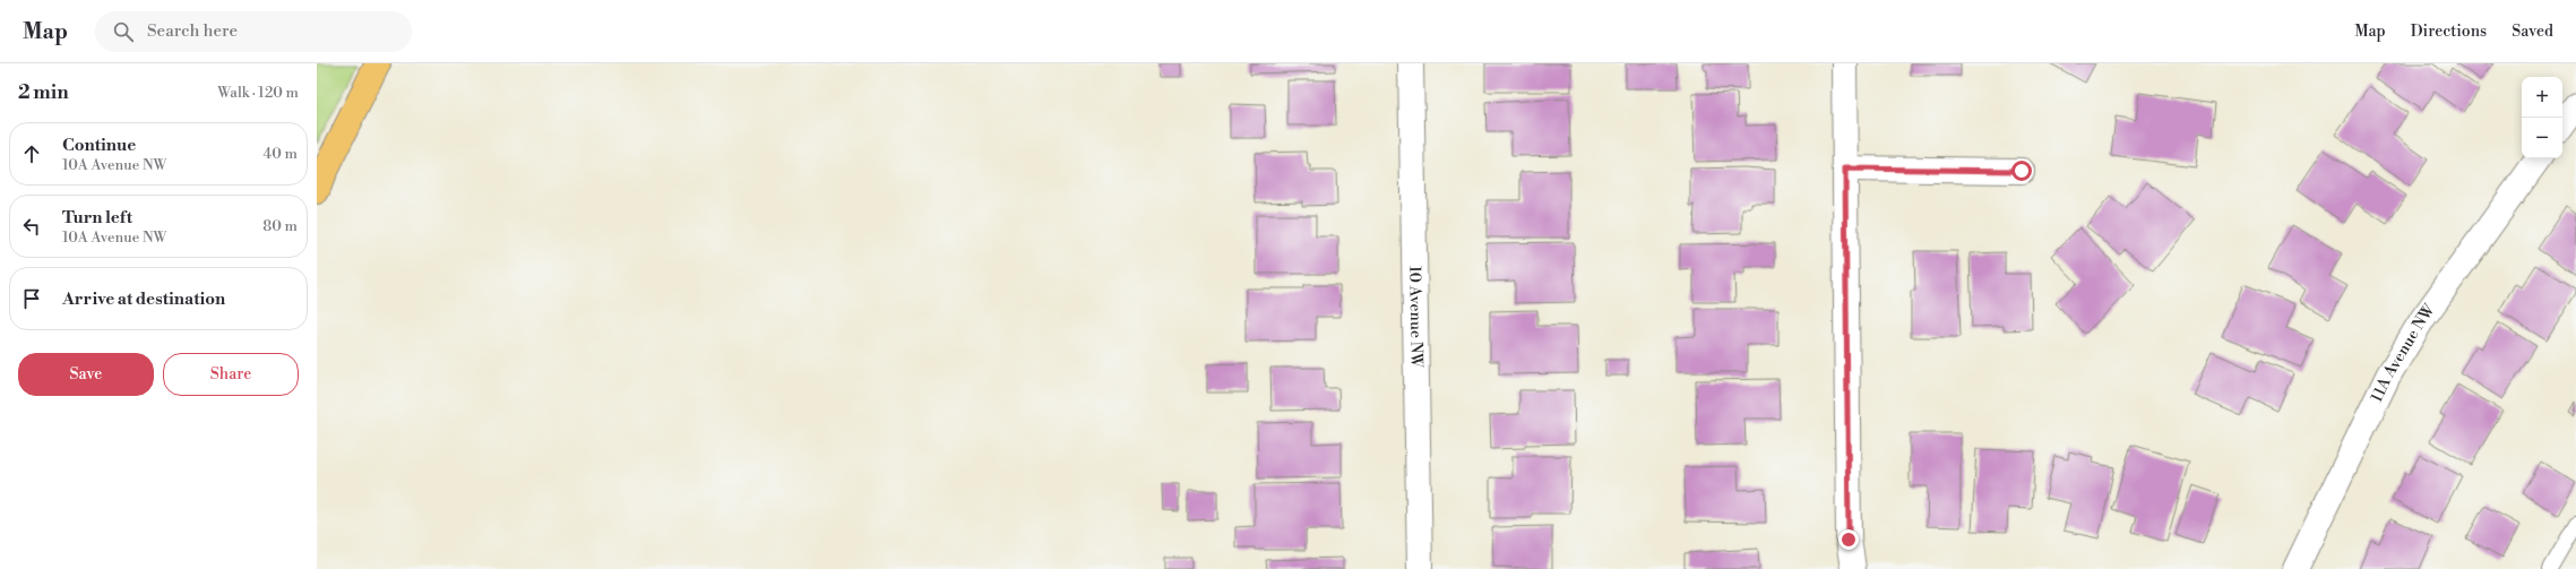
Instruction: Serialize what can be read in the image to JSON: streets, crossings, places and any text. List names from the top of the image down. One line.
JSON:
{"streets":{"street":["10 Avenue NW","11A Avenue NW"]},"page":{"header":"Map","search":"Search here","nav":["Map","Directions","Saved"],"heading":["2 min","Walk · 120 m"],"map_buttons":["+","−"],"list":[["Continue","10A Avenue NW","40 m"],["Turn left","10A Avenue NW","80 m"],"Arrive at destination"],"buttons":["Save","Share"]}}
